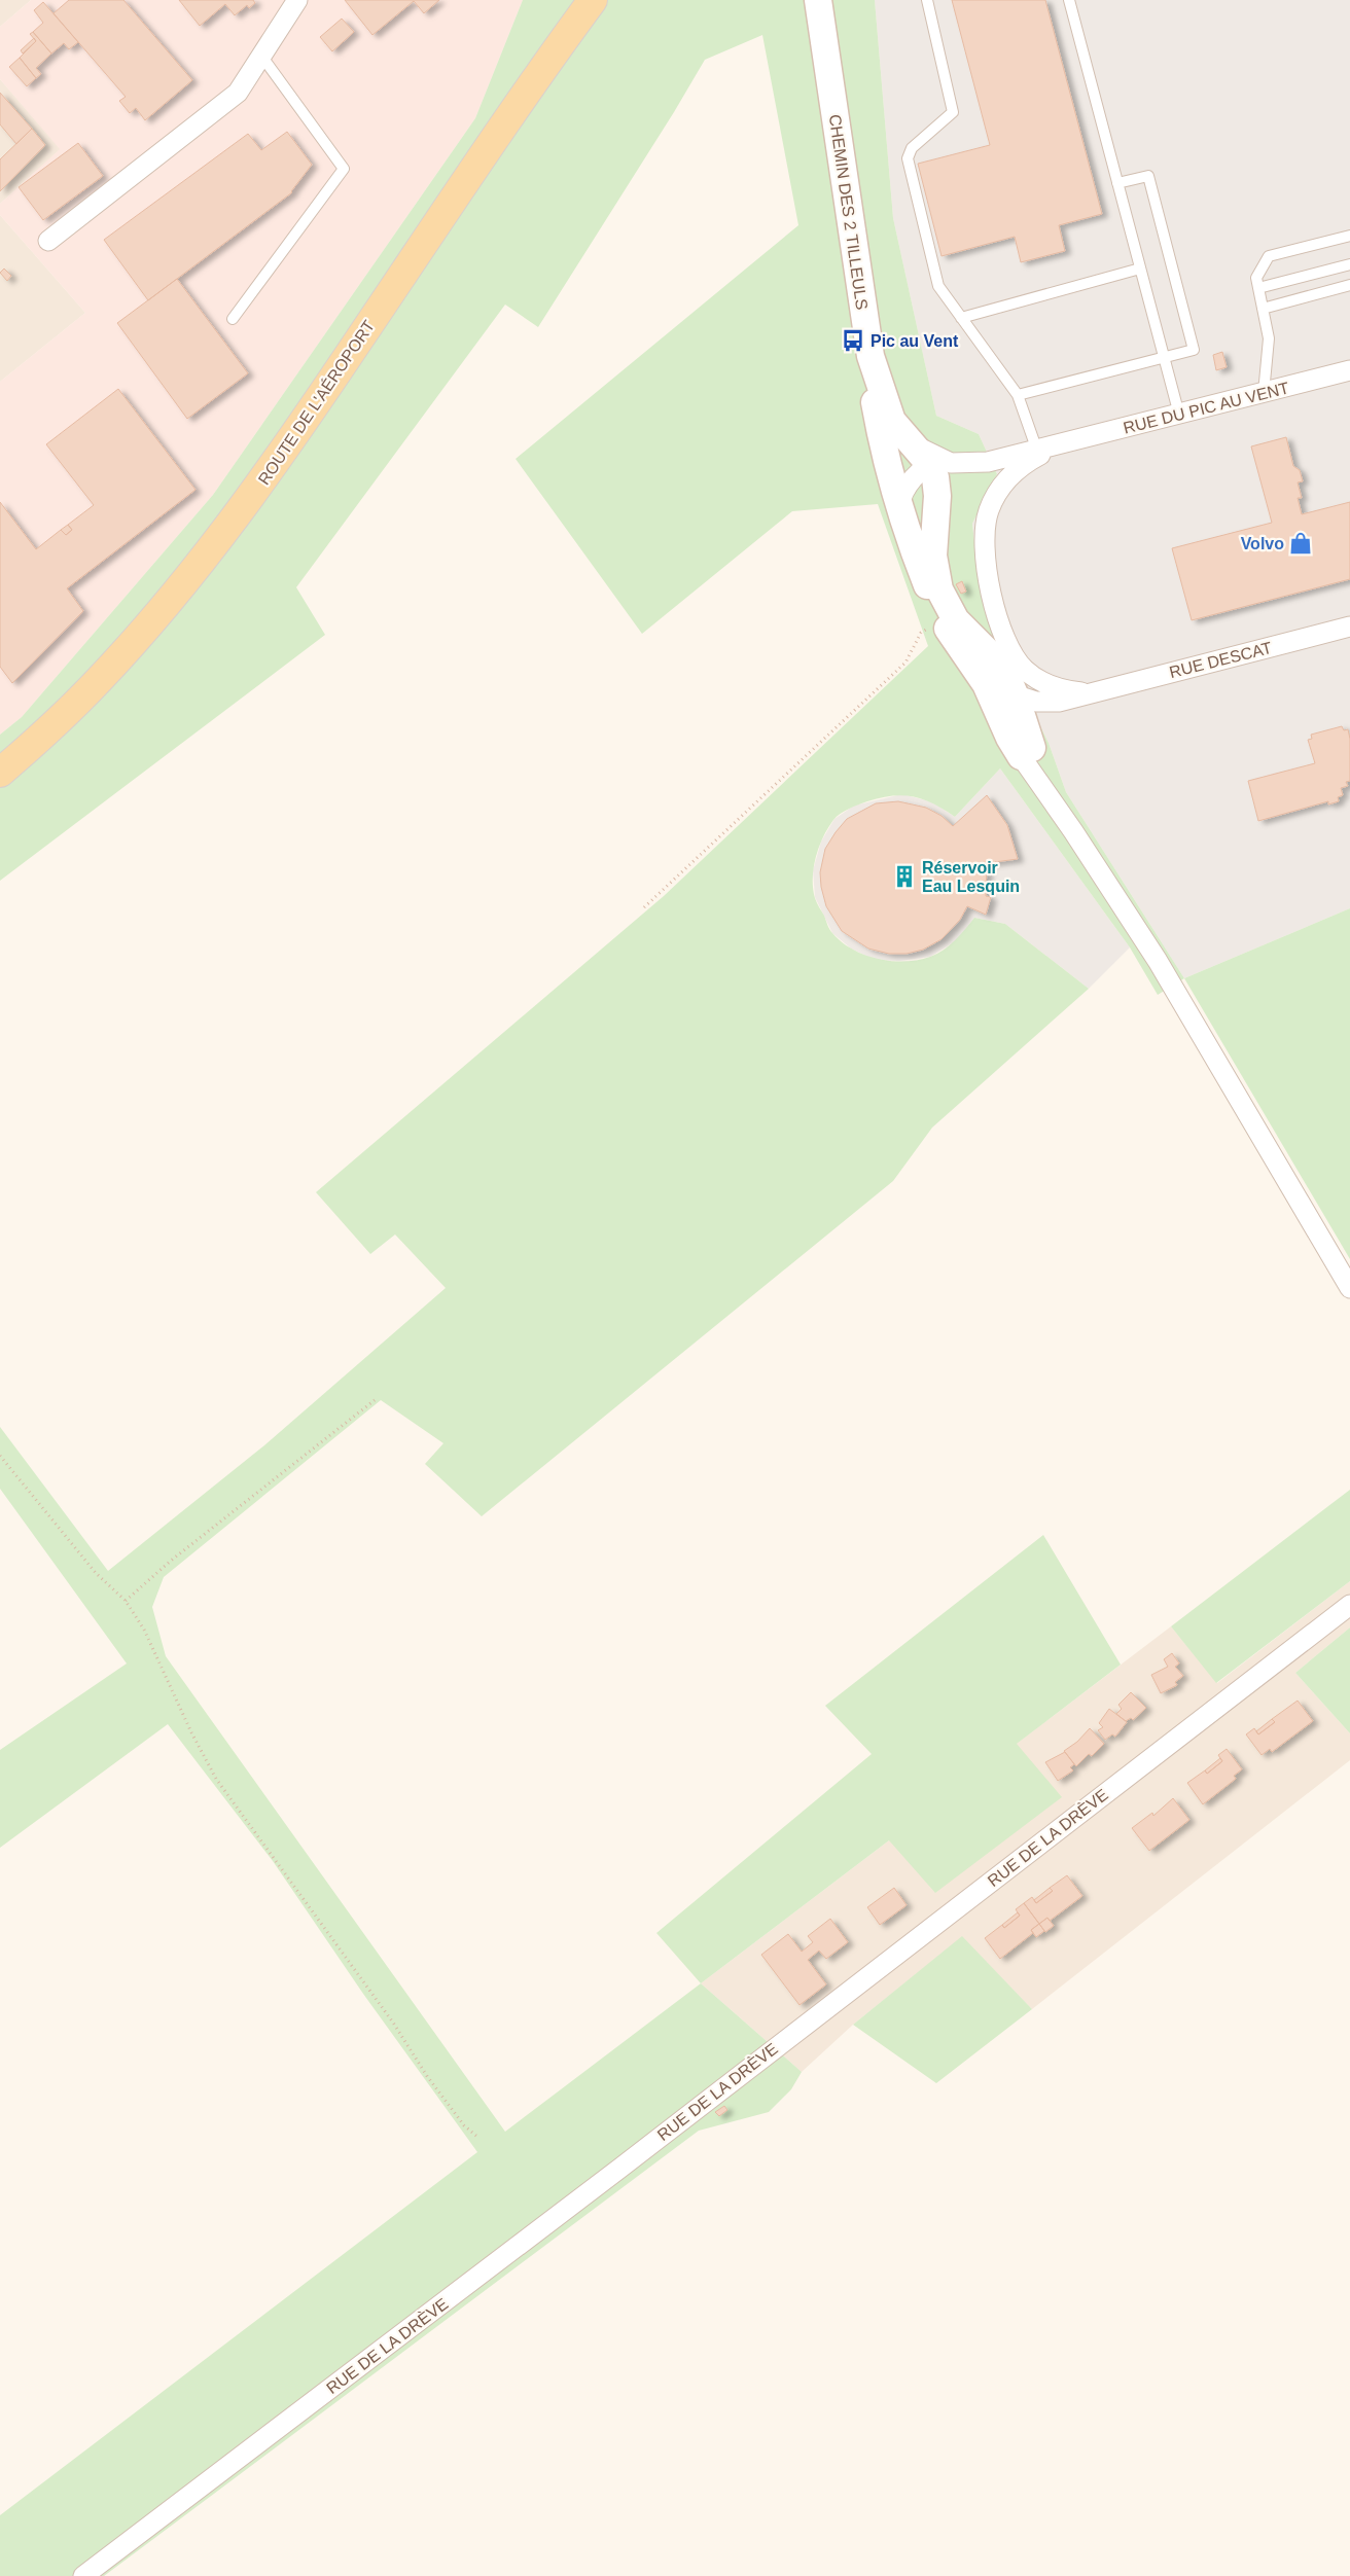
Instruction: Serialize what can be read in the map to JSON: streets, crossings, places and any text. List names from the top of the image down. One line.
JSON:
{"streets":{"main road":["ROUTE DE L'AÉROPORT"],"street":["CHEMIN DES 2 TILLEULS","RUE DU PIC AU VENT","RUE DESCAT","RUE DE LA DRÈVE"]},"crossings":[["CHEMIN DES 2 TILLEULS","RUE DU PIC AU VENT"],["RUE DU PIC AU VENT","RUE DESCAT"]],"places":{"bus stop":["Pic au Vent"],"shop":["Volvo"],"building":["Réservoir Eau Lesquin"]}}
